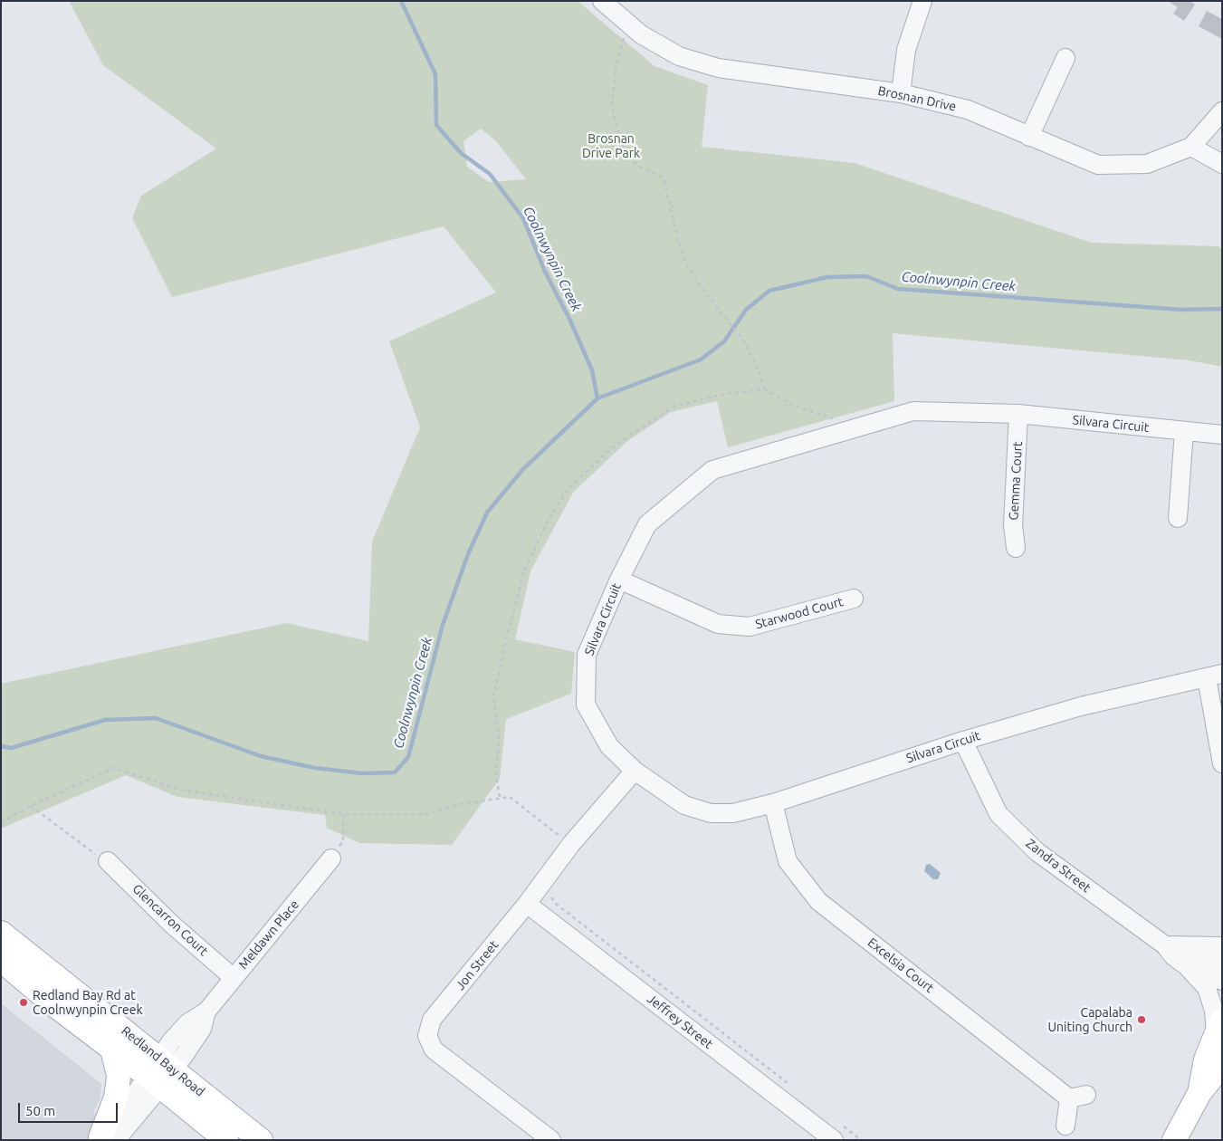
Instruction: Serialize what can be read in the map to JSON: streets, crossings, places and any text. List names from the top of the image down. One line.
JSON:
{"streets":{"main road":["Redland Bay Road"],"street":["Brosnan Drive","Silvara Circuit","Gemma Court","Starwood Court","Zandra Street","Glencarron Court","Meldawn Place","Jon Street","Excelsia Court","Jeffrey Street"]},"crossings":[["Silvara Circuit","Gemma Court"],["Silvara Circuit","Starwood Court"],["Silvara Circuit","Zandra Street"],["Silvara Circuit","Jon Street"],["Silvara Circuit","Excelsia Court"],["Glencarron Court","Meldawn Place"],["Meldawn Place","Redland Bay Road"],["Jon Street","Jeffrey Street"]],"water":["Coolnwynpin Creek"],"parks":["Brosnan Drive Park"],"places":["Redland Bay Rd at Coolnwynpin Creek","Capalaba Uniting Church"],"scale_bar":"50 m"}
